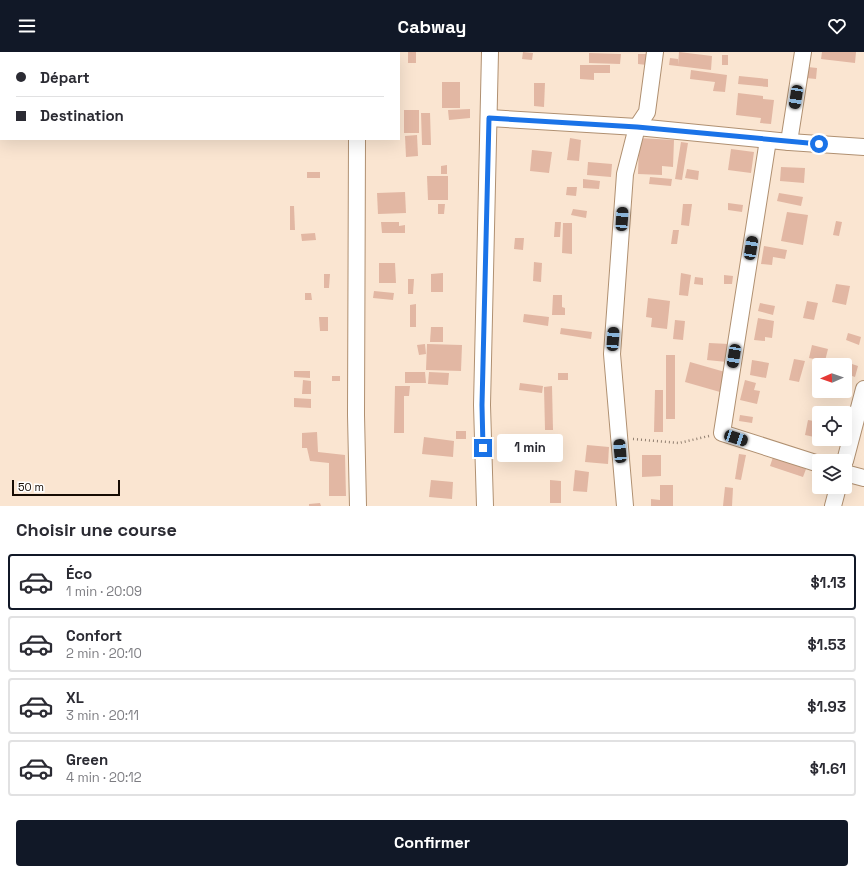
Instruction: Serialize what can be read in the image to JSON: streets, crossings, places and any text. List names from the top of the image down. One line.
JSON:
{"scale_bar":"50 m","north":"left","page":{"header":"Cabway","banner":["Départ","Destination"],"bubble":"1 min","scale":"50 m","heading":"Choisir une course","list":[{"name":"Éco","note":"1 min · 20:09","value":"$1.13"},{"name":"Confort","note":"2 min · 20:10","value":"$1.53"},{"name":"XL","note":"3 min · 20:11","value":"$1.93"},{"name":"Green","note":"4 min · 20:12","value":"$1.61"}],"buttons":"Confirmer"}}
